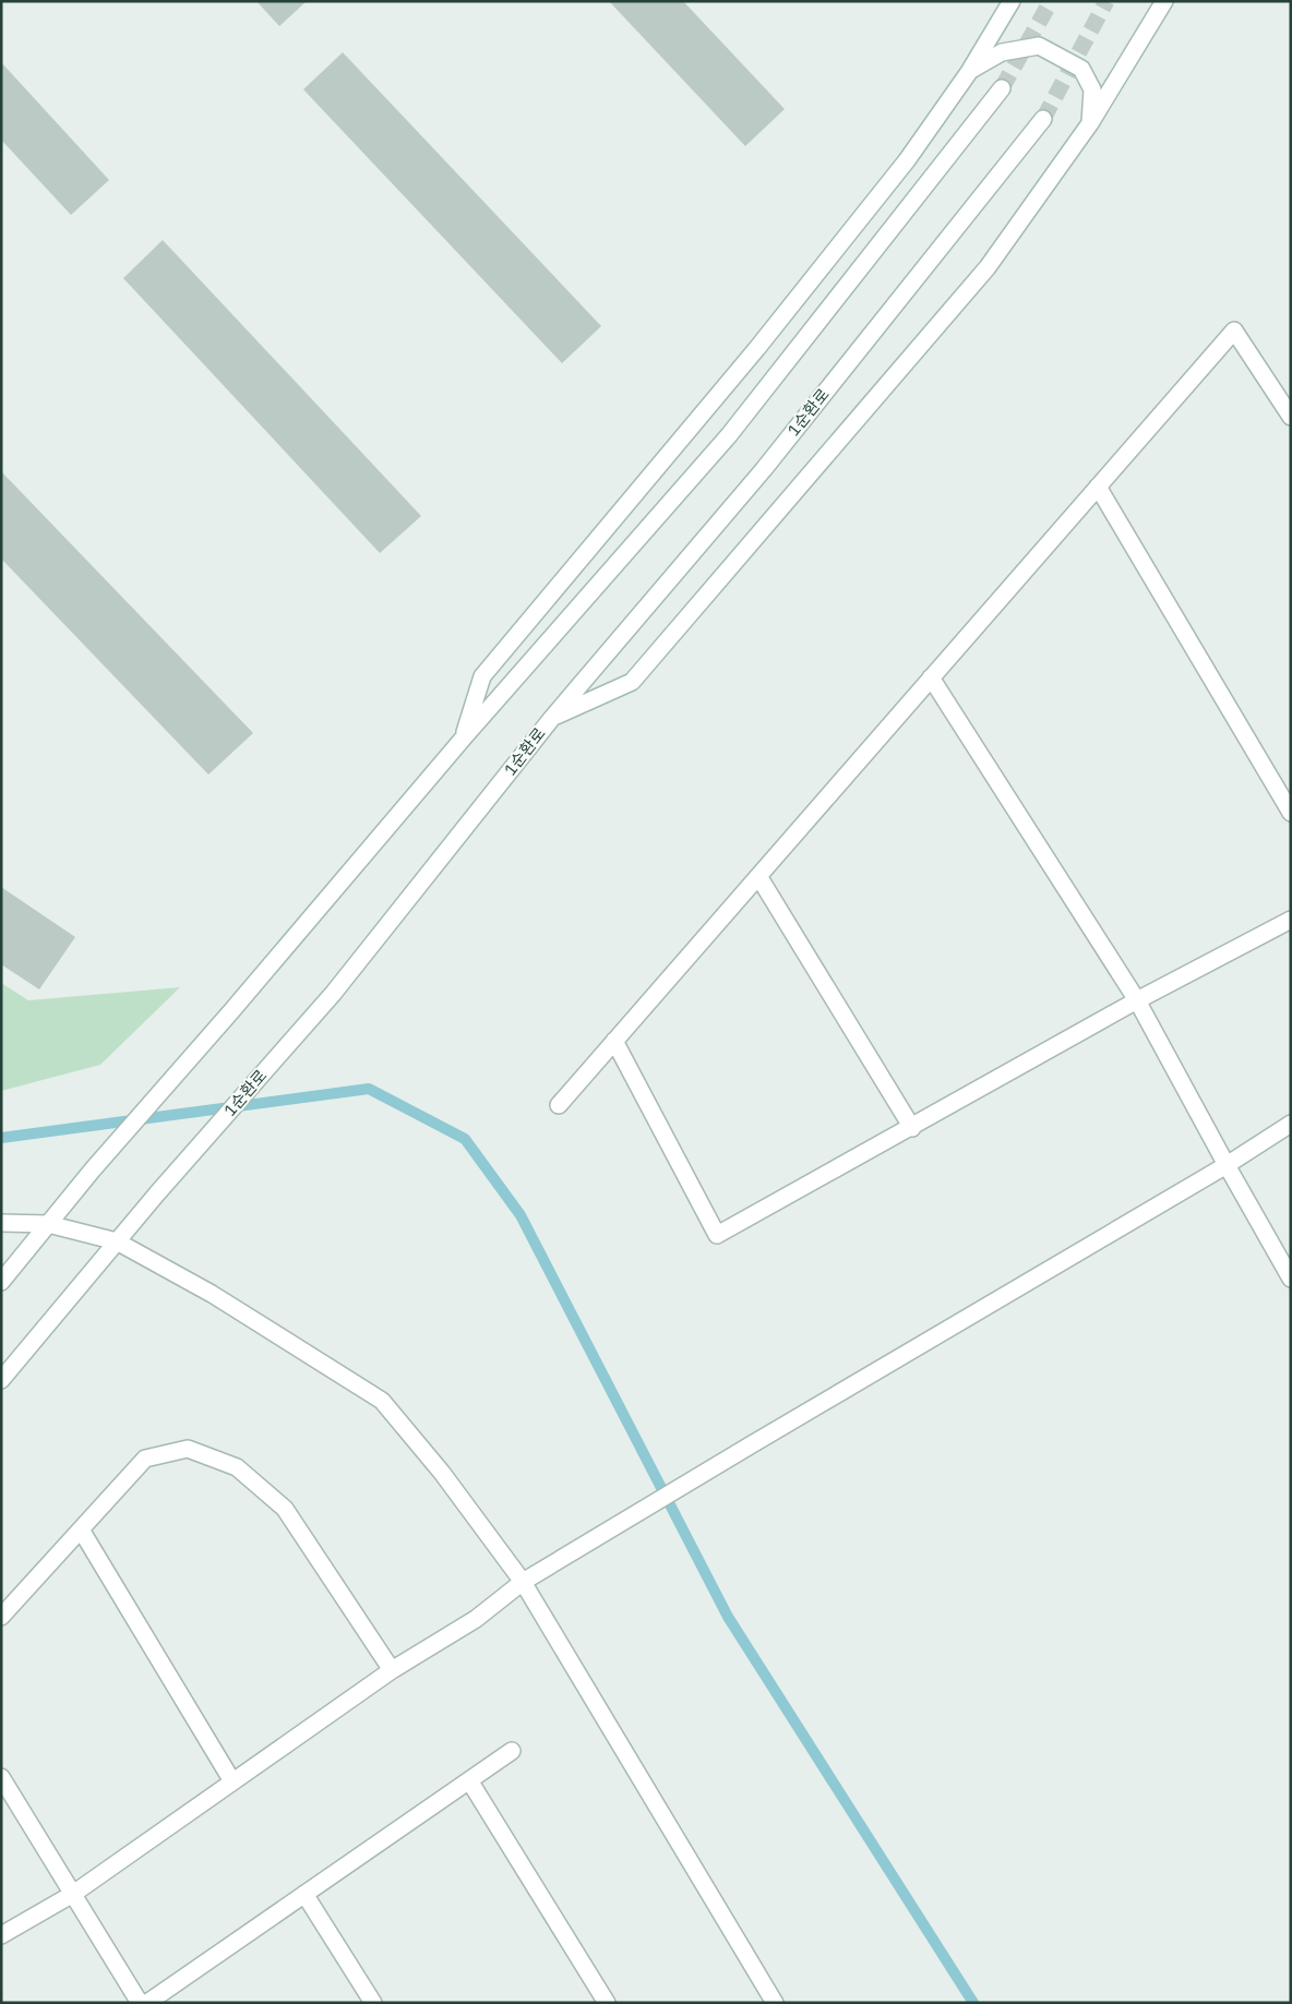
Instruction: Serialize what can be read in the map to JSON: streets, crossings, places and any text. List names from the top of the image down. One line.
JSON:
{"streets":{"street":["1순환로"]}}
